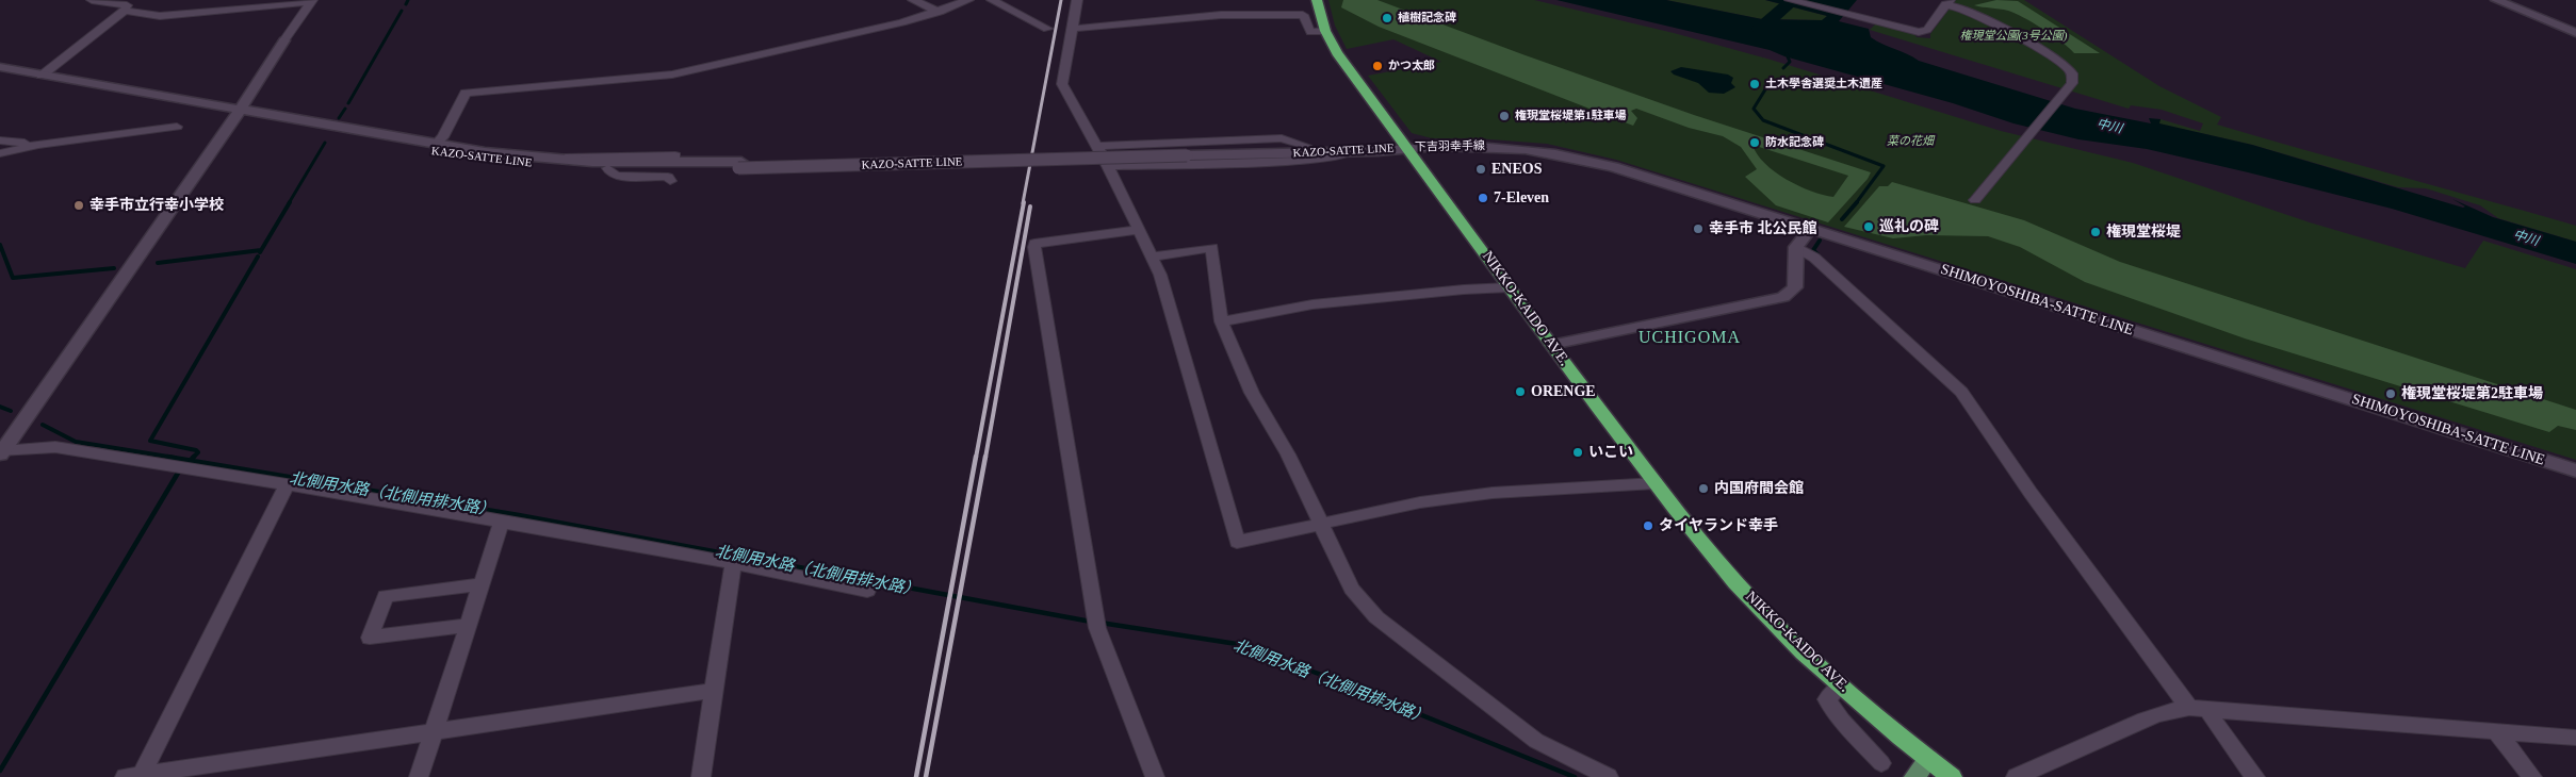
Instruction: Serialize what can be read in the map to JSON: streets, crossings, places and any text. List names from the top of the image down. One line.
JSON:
{"streets":{"highway":["NIKKO-KAIDO AVE."],"main road":["下吉羽幸手線","KAZO-SATTE LINE","SHIMOYOSHIBA-SATTE LINE"]},"crossings":[["下吉羽幸手線","KAZO-SATTE LINE"],["下吉羽幸手線","SHIMOYOSHIBA-SATTE LINE"],["下吉羽幸手線","NIKKO-KAIDO AVE."],["KAZO-SATTE LINE","NIKKO-KAIDO AVE."]],"districts":["UCHIGOMA"],"water":["中川","北側用水路（北側用排水路）"],"parks":["権現堂公園(3号公園)","菜の花畑"],"places":["植樹記念碑","かつ太郎","土木學舎選奨土木遺産","権現堂桜堤第1駐車場","防水記念碑","ENEOS","7-Eleven","幸手市立行幸小学校","巡礼の碑","幸手市 北公民館","権現堂桜堤","ORENGE","権現堂桜堤第2駐車場","いこい","内国府間会館","タイヤランド幸手"]}
